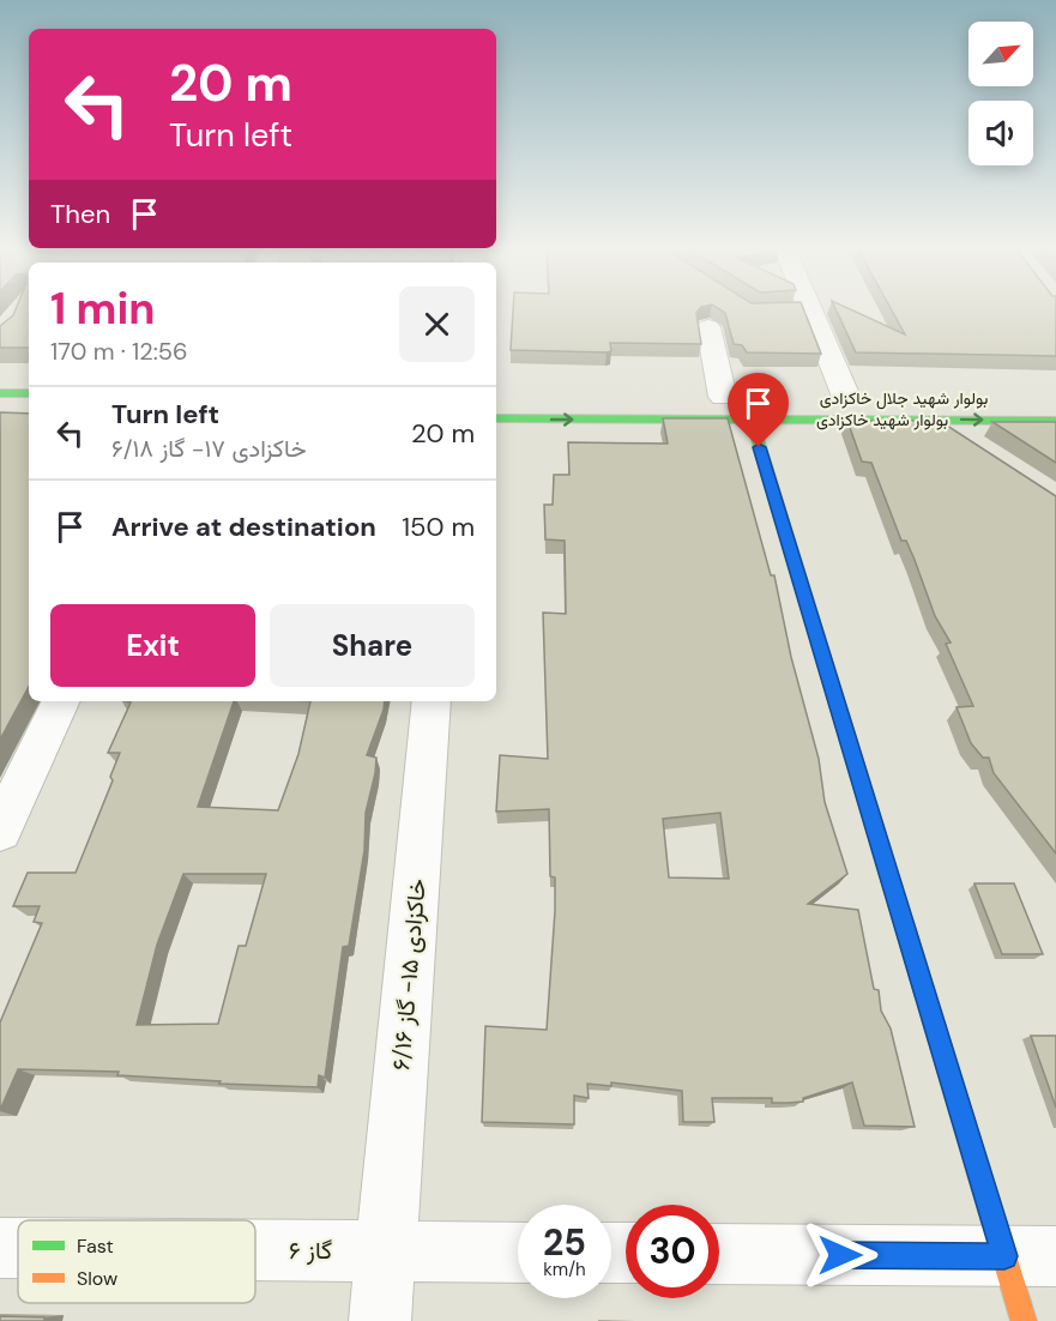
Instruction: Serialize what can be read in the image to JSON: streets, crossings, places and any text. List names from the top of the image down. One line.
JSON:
{"streets":{"street":["بولوار شهید جلال خاکزادی","بولوار شهید خاکزادی","خاکزادی ۱۵- گاز ۶/۱۶","گاز ۶"]},"crossings":[["خاکزادی ۱۵- گاز ۶/۱۶","گاز ۶"]],"one_way":["بولوار شهید خاکزادی"],"legend":["Fast","Slow"],"north":"top right","page":{"turn":["20 m","Turn left"],"then":"Then","heading":["1 min","170 m · 12:56"],"list":[{"name":"Turn left","note":"خاکزادی ۱۷- گاز ۶/۱۸","value":"20 m"},{"name":"Arrive at destination","value":"150 m"}],"buttons":["Exit","Share"],"speed":"25 km/h","limit":"30"}}
